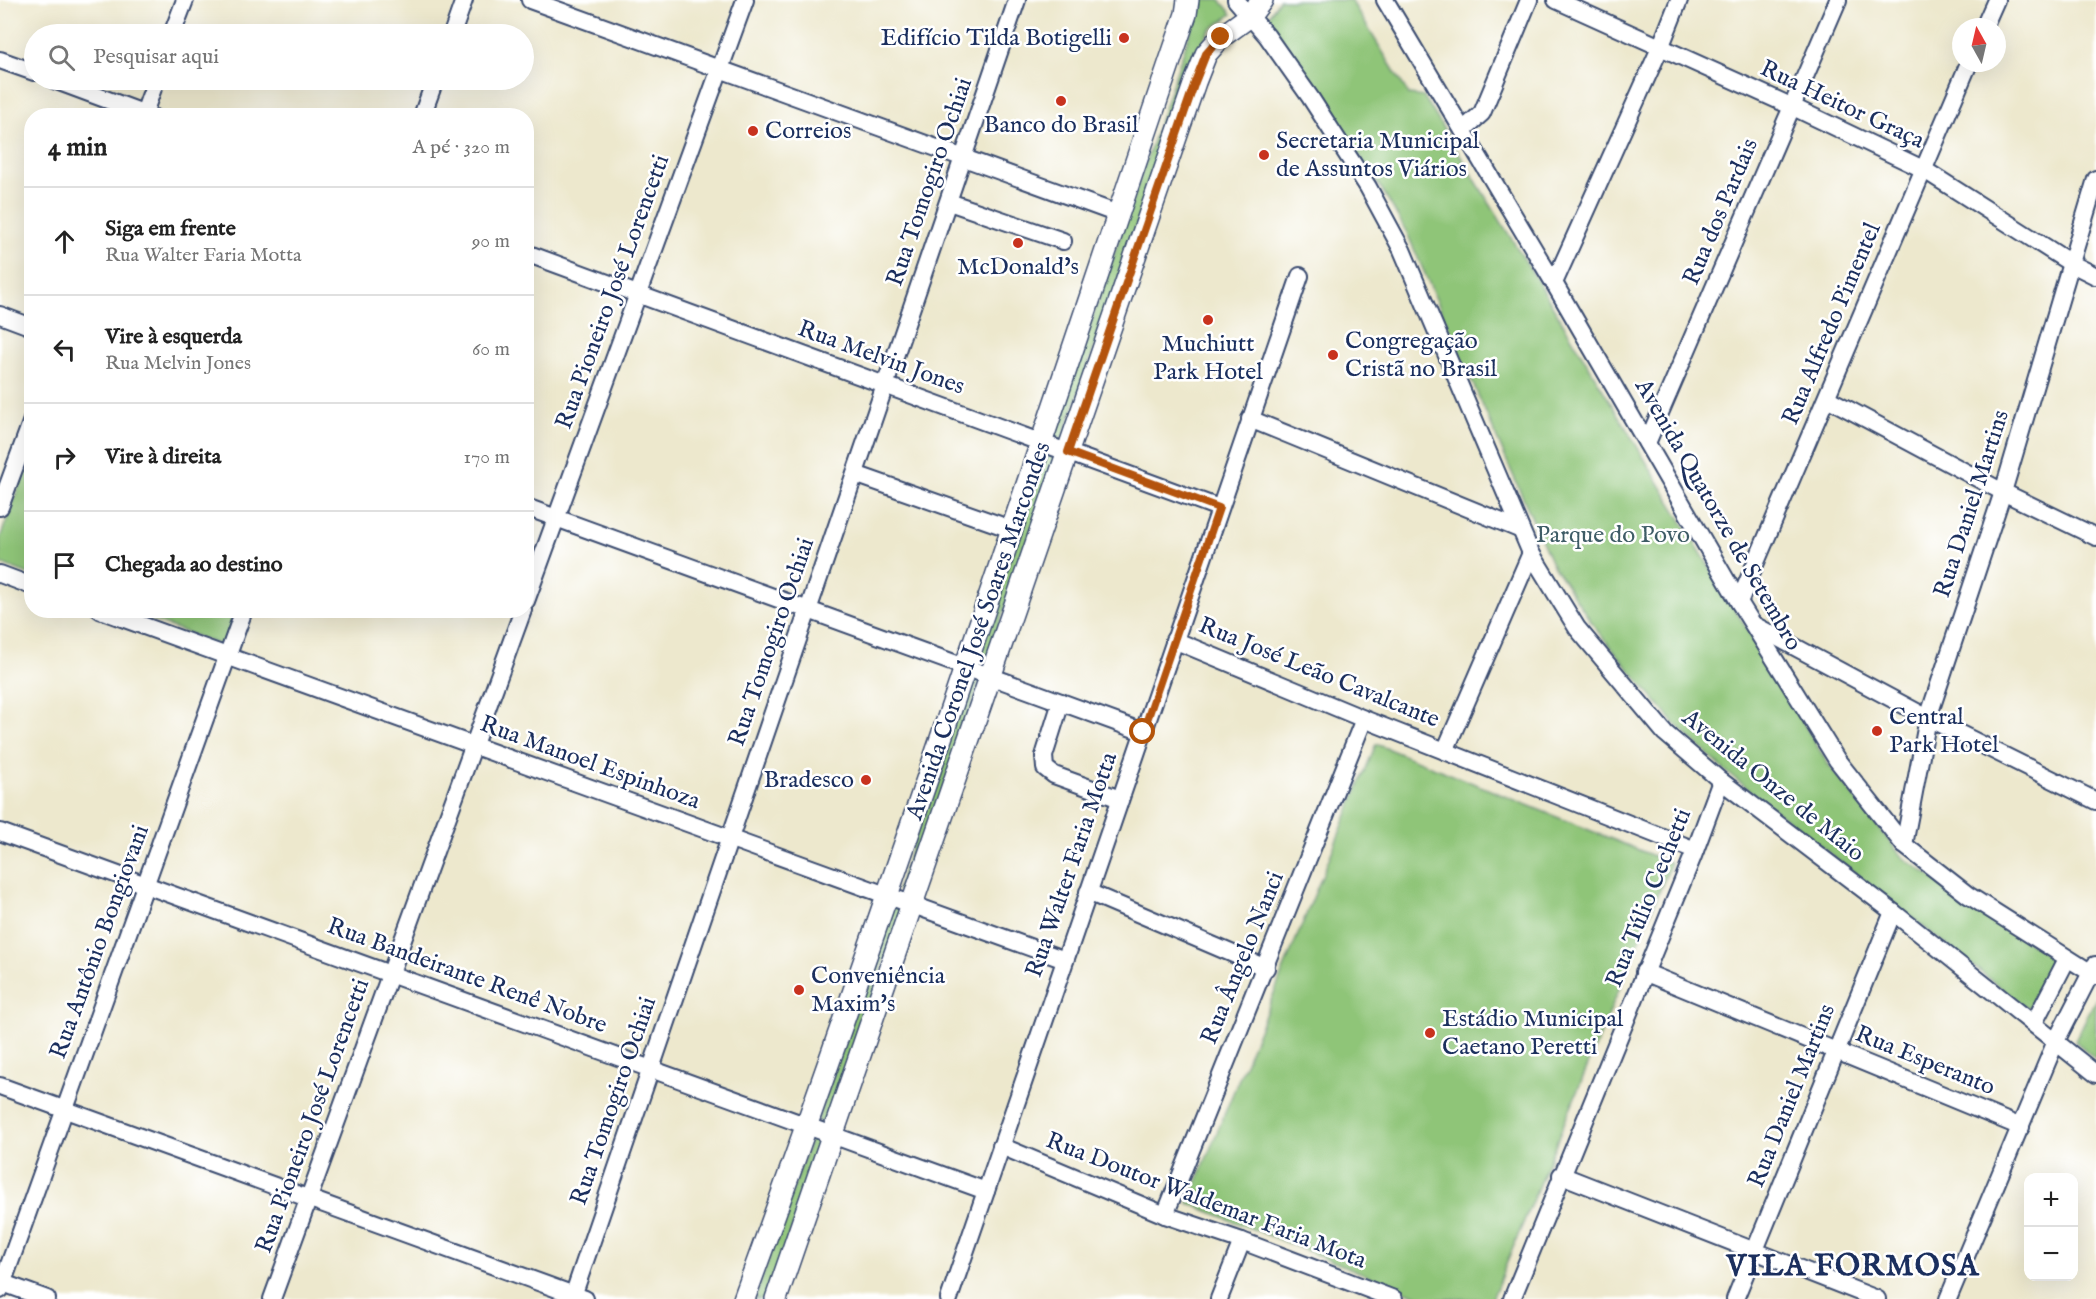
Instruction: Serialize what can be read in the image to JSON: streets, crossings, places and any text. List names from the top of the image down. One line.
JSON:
{"streets":{"main road":["Avenida Coronel José Soares Marcondes"],"street":["Rua Heitor Graça","Rua Tomogiro Ochiai","Rua dos Pardais","Rua Pioneiro José Lorencetti","Rua Alfredo Pimentel","Rua Melvin Jones","Rua Daniel Martins","Avenida Quatorze de Setembro","Rua José Leão Cavalcante","Rua Manoel Espinhoza","Avenida Onze de Maio","Rua Walter Faria Motta","Rua Túlio Cechetti","Rua Antônio Bongiovani","Rua Ângelo Nanci","Rua Bandeirante Renê Nobre","Rua Esperanto","Rua Doutor Waldemar Faria Mota"]},"crossings":[["Rua Heitor Graça","Rua dos Pardais"],["Rua Heitor Graça","Rua Alfredo Pimentel"],["Rua Heitor Graça","Rua Daniel Martins"],["Rua Tomogiro Ochiai","Rua Melvin Jones"],["Rua Tomogiro Ochiai","Rua Manoel Espinhoza"],["Rua Tomogiro Ochiai","Rua Bandeirante Renê Nobre"],["Rua dos Pardais","Avenida Quatorze de Setembro"],["Rua Pioneiro José Lorencetti","Rua Melvin Jones"],["Rua Pioneiro José Lorencetti","Rua Manoel Espinhoza"],["Rua Pioneiro José Lorencetti","Rua Bandeirante Renê Nobre"],["Rua Alfredo Pimentel","Avenida Quatorze de Setembro"],["Rua Melvin Jones","Avenida Coronel José Soares Marcondes"],["Rua Melvin Jones","Rua Walter Faria Motta"],["Rua Daniel Martins","Avenida Quatorze de Setembro"],["Rua Daniel Martins","Avenida Onze de Maio"],["Rua Daniel Martins","Rua Esperanto"],["Avenida Coronel José Soares Marcondes","Rua Manoel Espinhoza"],["Avenida Coronel José Soares Marcondes","Avenida Onze de Maio"],["Avenida Coronel José Soares Marcondes","Rua Bandeirante Renê Nobre"],["Rua José Leão Cavalcante","Rua Walter Faria Motta"],["Rua José Leão Cavalcante","Rua Túlio Cechetti"],["Rua José Leão Cavalcante","Rua Ângelo Nanci"],["Rua Manoel Espinhoza","Rua Walter Faria Motta"],["Rua Manoel Espinhoza","Rua Antônio Bongiovani"],["Avenida Onze de Maio","Rua Túlio Cechetti"],["Rua Walter Faria Motta","Rua Bandeirante Renê Nobre"],["Rua Walter Faria Motta","Rua Doutor Waldemar Faria Mota"],["Rua Túlio Cechetti","Rua Esperanto"],["Rua Antônio Bongiovani","Rua Bandeirante Renê Nobre"],["Rua Ângelo Nanci","Rua Doutor Waldemar Faria Mota"]],"districts":["VILA FORMOSA"],"parks":["Parque do Povo"],"places":["Edifício Tilda Botigelli","Banco do Brasil","Correios","Secretaria Municipal de Assuntos Viários","McDonald's","Muchiutt Park Hotel","Congregação Cristã no Brasil","Central Park Hotel","Bradesco","Conveniência Maxim's","Estádio Municipal Caetano Peretti"],"north":"top","page":{"search":"Pesquisar aqui","heading":["4 min","A pé · 320 m"],"list":[["Siga em frente","Rua Walter Faria Motta","90 m"],["Vire à esquerda","Rua Melvin Jones","60 m"],["Vire à direita","170 m"],"Chegada ao destino"],"map_buttons":["+","−"]}}
